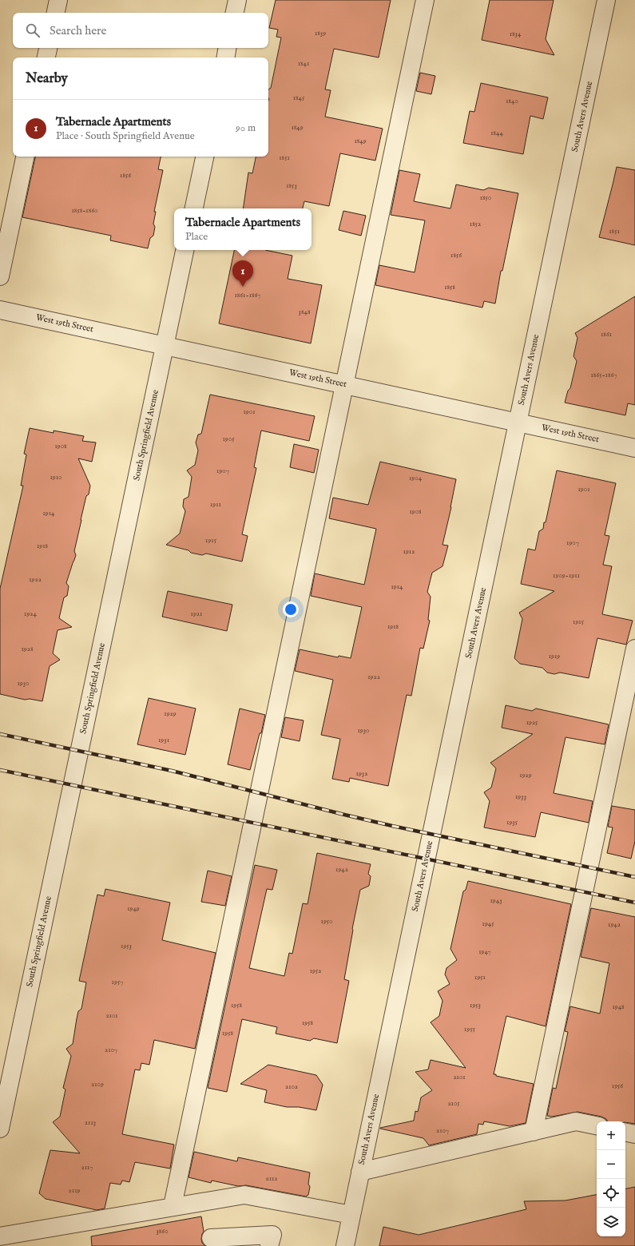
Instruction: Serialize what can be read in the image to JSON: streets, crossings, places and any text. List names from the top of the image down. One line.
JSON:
{"streets":{"street":["South Avers Avenue","West 19th Street","South Springfield Avenue"]},"crossings":[["South Avers Avenue","West 19th Street"],["West 19th Street","South Springfield Avenue"]],"house_numbers":["1839","1834","1841","1845","1840","1849","1844","1849","1851","1856","1853","1850","1858-1860","1852","1851","1856","1858","1861-1867","3848","1861","1865-1867","1901","1905","1908","1907","1910","1904","1901","1911","1908","1914","1915","1907","1918","1912","1909-1911","1922","1914","1924","1921","1915","1918","1928","1919","1922","1930","1929","1925","1930","1931","1932","1929","1933","1935","1942","1943","1949","1950","1945","1942","1953","1947","1952","1951","1957","1958","1953","1948","2101","1958","1955","1958","2107","2101","2109","1956","2102","2105","2113","2107","2117","2112","2119","3860"],"page":{"search":"Search here","heading":"Nearby","list":[{"mark":"1","name":"Tabernacle Apartments","note":"Place · South Springfield Avenue","value":"90 m"}],"popup":["Tabernacle Apartments","Place"],"pins":"1","map_buttons":["+","−"]}}
